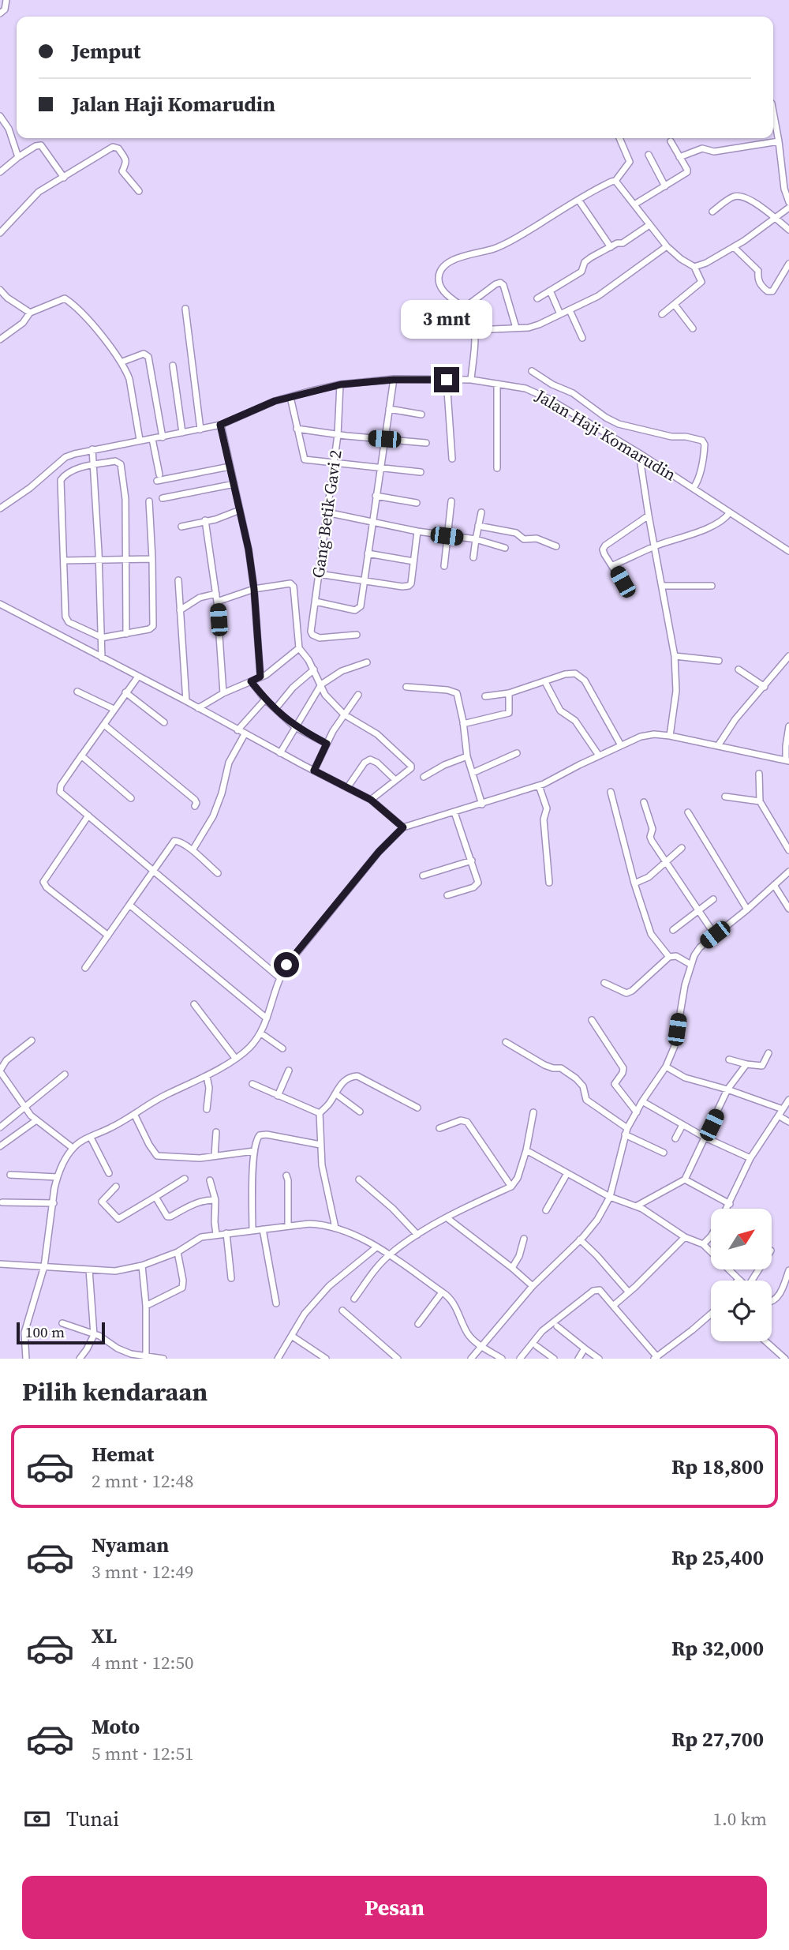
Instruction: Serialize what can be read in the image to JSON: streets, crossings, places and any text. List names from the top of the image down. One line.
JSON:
{"streets":{"street":["Jalan Haji Komarudin","Gang Betik Gavi 2"]},"crossings":[["Jalan Haji Komarudin","Gang Betik Gavi 2"]],"scale_bar":"100 m","north":"top right","page":{"banner":["Jemput","Jalan Haji Komarudin"],"bubble":"3 mnt","scale":"100 m","heading":"Pilih kendaraan","list":[{"name":"Hemat","note":"2 mnt · 12:48","value":"Rp 18,800"},{"name":"Nyaman","note":"3 mnt · 12:49","value":"Rp 25,400"},{"name":"XL","note":"4 mnt · 12:50","value":"Rp 32,000"},{"name":"Moto","note":"5 mnt · 12:51","value":"Rp 27,700"}],"pay":["Tunai","1.0 km"],"buttons":"Pesan"}}
